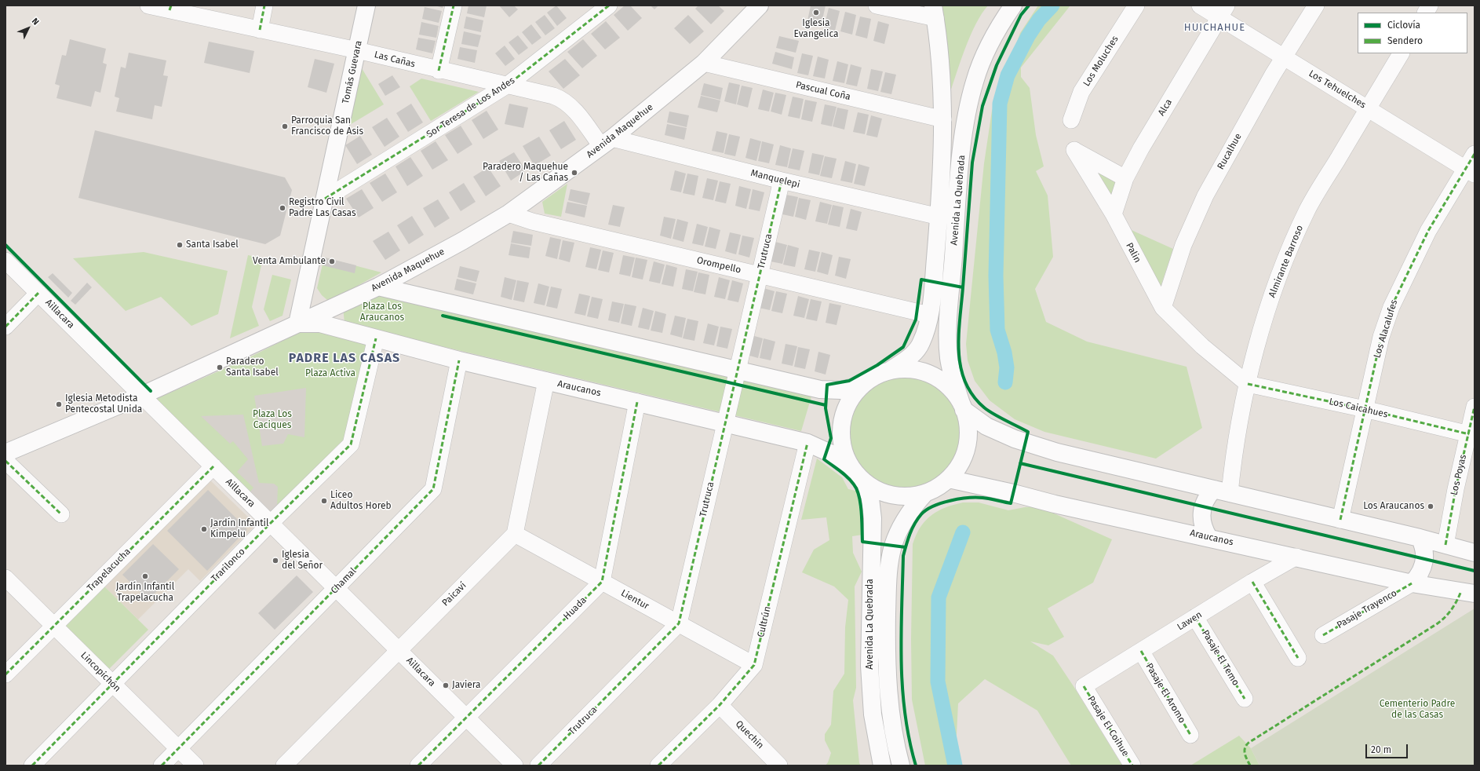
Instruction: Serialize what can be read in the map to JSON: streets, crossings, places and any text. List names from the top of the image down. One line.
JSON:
{"streets":{"main road":["Tomás Guevara","Avenida Maquehue","Avenida La Quebrada","Araucanos"],"street":["Las Cañas","Los Moluches","Los Tehuelches","Pascual Coña","Sor Teresa de Los Andes","Alca","Rucalhue","Manquelepi","Trutruca","Palin","Almirante Barroso","Orompello","Aillacara","Los Alacalufes","Los Caicahues","Los Poyas","Trarilonco","Trapelacucha","Chamal","Paicaví","Lientur","Huada","Pasaje Trayenco","Lawen","Cultrún","Pasaje El Temo","Lincopichón","Pasaje El Aromo","Pasaje El Coihue","Quechin"]},"crossings":[["Las Cañas","Tomás Guevara"],["Las Cañas","Sor Teresa de Los Andes"],["Las Cañas","Avenida Maquehue"],["Las Cañas","Manquelepi"],["Tomás Guevara","Sor Teresa de Los Andes"],["Tomás Guevara","Avenida Maquehue"],["Tomás Guevara","Araucanos"],["Los Tehuelches","Alca"],["Los Tehuelches","Rucalhue"],["Los Tehuelches","Almirante Barroso"],["Los Tehuelches","Los Alacalufes"],["Pascual Coña","Avenida Maquehue"],["Pascual Coña","Avenida La Quebrada"],["Alca","Palin"],["Avenida Maquehue","Manquelepi"],["Avenida Maquehue","Orompello"],["Avenida Maquehue","Aillacara"],["Avenida Maquehue","Araucanos"],["Rucalhue","Palin"],["Manquelepi","Avenida La Quebrada"],["Manquelepi","Trutruca"],["Avenida La Quebrada","Orompello"],["Avenida La Quebrada","Araucanos"],["Trutruca","Orompello"],["Trutruca","Araucanos"],["Trutruca","Lientur"],["Palin","Almirante Barroso"],["Palin","Los Caicahues"],["Almirante Barroso","Los Caicahues"],["Aillacara","Trarilonco"],["Aillacara","Trapelacucha"],["Aillacara","Chamal"],["Aillacara","Paicaví"],["Aillacara","Huada"],["Los Alacalufes","Los Caicahues"],["Araucanos","Trarilonco"],["Araucanos","Chamal"],["Araucanos","Pasaje Trayenco"],["Araucanos","Lawen"],["Araucanos","Cultrún"],["Los Caicahues","Los Poyas"],["Trarilonco","Lincopichón"],["Trapelacucha","Lincopichón"],["Chamal","Lincopichón"],["Paicaví","Lientur"],["Lientur","Huada"],["Lientur","Cultrún"],["Lawen","Pasaje El Temo"],["Lawen","Pasaje El Aromo"],["Lawen","Pasaje El Coihue"],["Cultrún","Quechin"]],"districts":["HUICHAHUE","PADRE LAS CASAS"],"parks":["Plaza Los Araucanos","Plaza Activa","Plaza Los Caciques","Cementerio Padre de las Casas"],"places":["Iglesia Evangelica","Parroquia San Francisco de Asis","Paradero Maquehue / Las Cañas","Registro Civil Padre Las Casas","Santa Isabel","Venta Ambulante","Paradero Santa Isabel","Iglesia Metodista Pentecostal Unida","Liceo Adultos Horeb","Los Araucanos","Jardín Infantil Kimpelu","Iglesia del Señor","Jardín Infantil Trapelacucha","Javiera"],"legend":["Ciclovía","Sendero"],"scale_bar":"20 m","north":"top right"}
